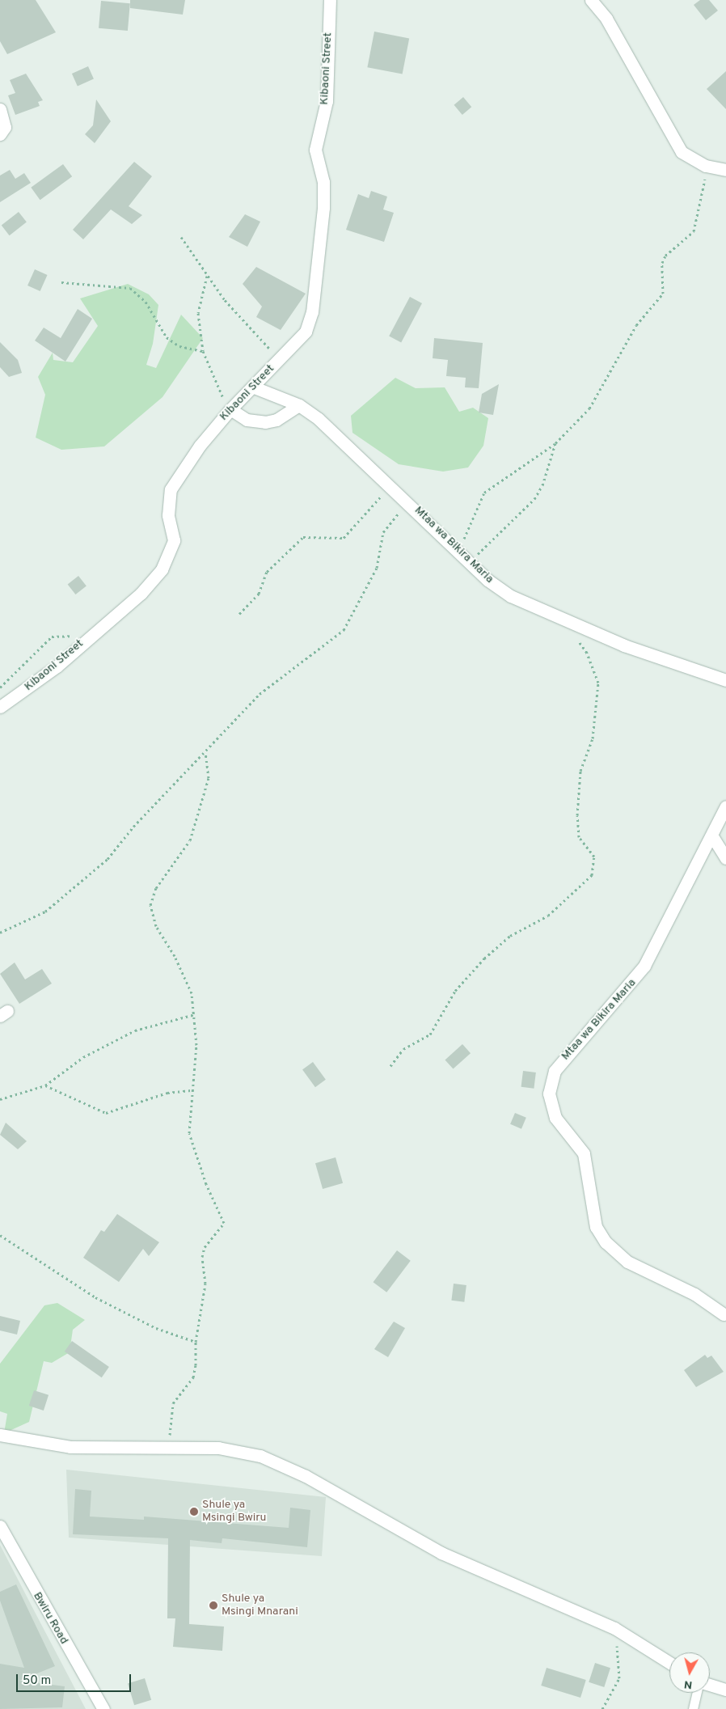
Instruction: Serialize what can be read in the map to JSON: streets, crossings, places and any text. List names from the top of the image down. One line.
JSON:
{"streets":{"street":["Kibaoni Street","Mtaa wa Bikira Maria","Bwiru Road"]},"crossings":[["Kibaoni Street","Mtaa wa Bikira Maria"]],"places":["Shule ya Msingi Bwiru","Shule ya Msingi Mnarani"],"scale_bar":"50 m","north":"bottom"}
